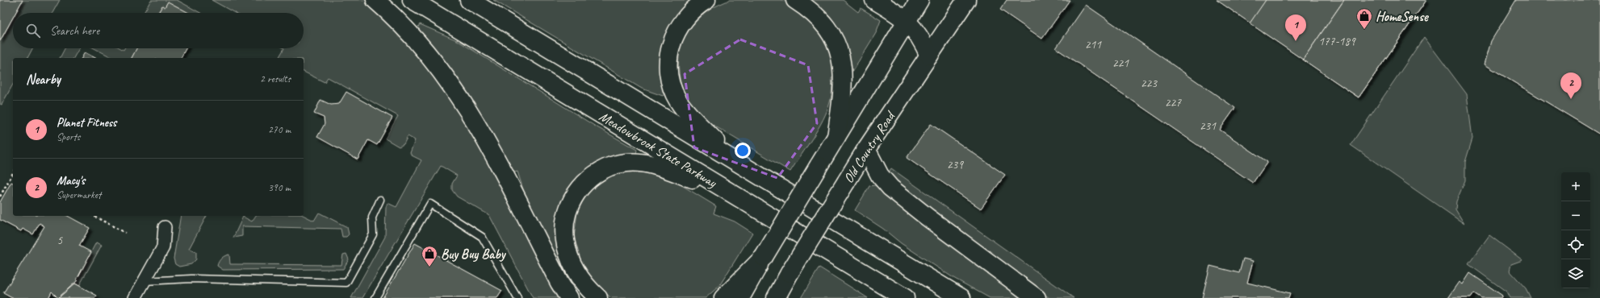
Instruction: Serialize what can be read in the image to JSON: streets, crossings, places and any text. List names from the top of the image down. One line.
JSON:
{"streets":{"main road":["Old Country Road","Meadowbrook State Parkway"]},"places":{"shop":["HomeSense","Buy Buy Baby"]},"house_numbers":["177-189","211","221","223","227","231","239","5"],"page":{"search":"Search here","pins":["1","2"],"heading":["Nearby","2 results"],"list":[{"mark":"1","name":"Planet Fitness","note":"Sports","value":"270 m"},{"mark":"2","name":"Macy's","note":"Supermarket","value":"390 m"}],"map_buttons":["+","−"]}}
